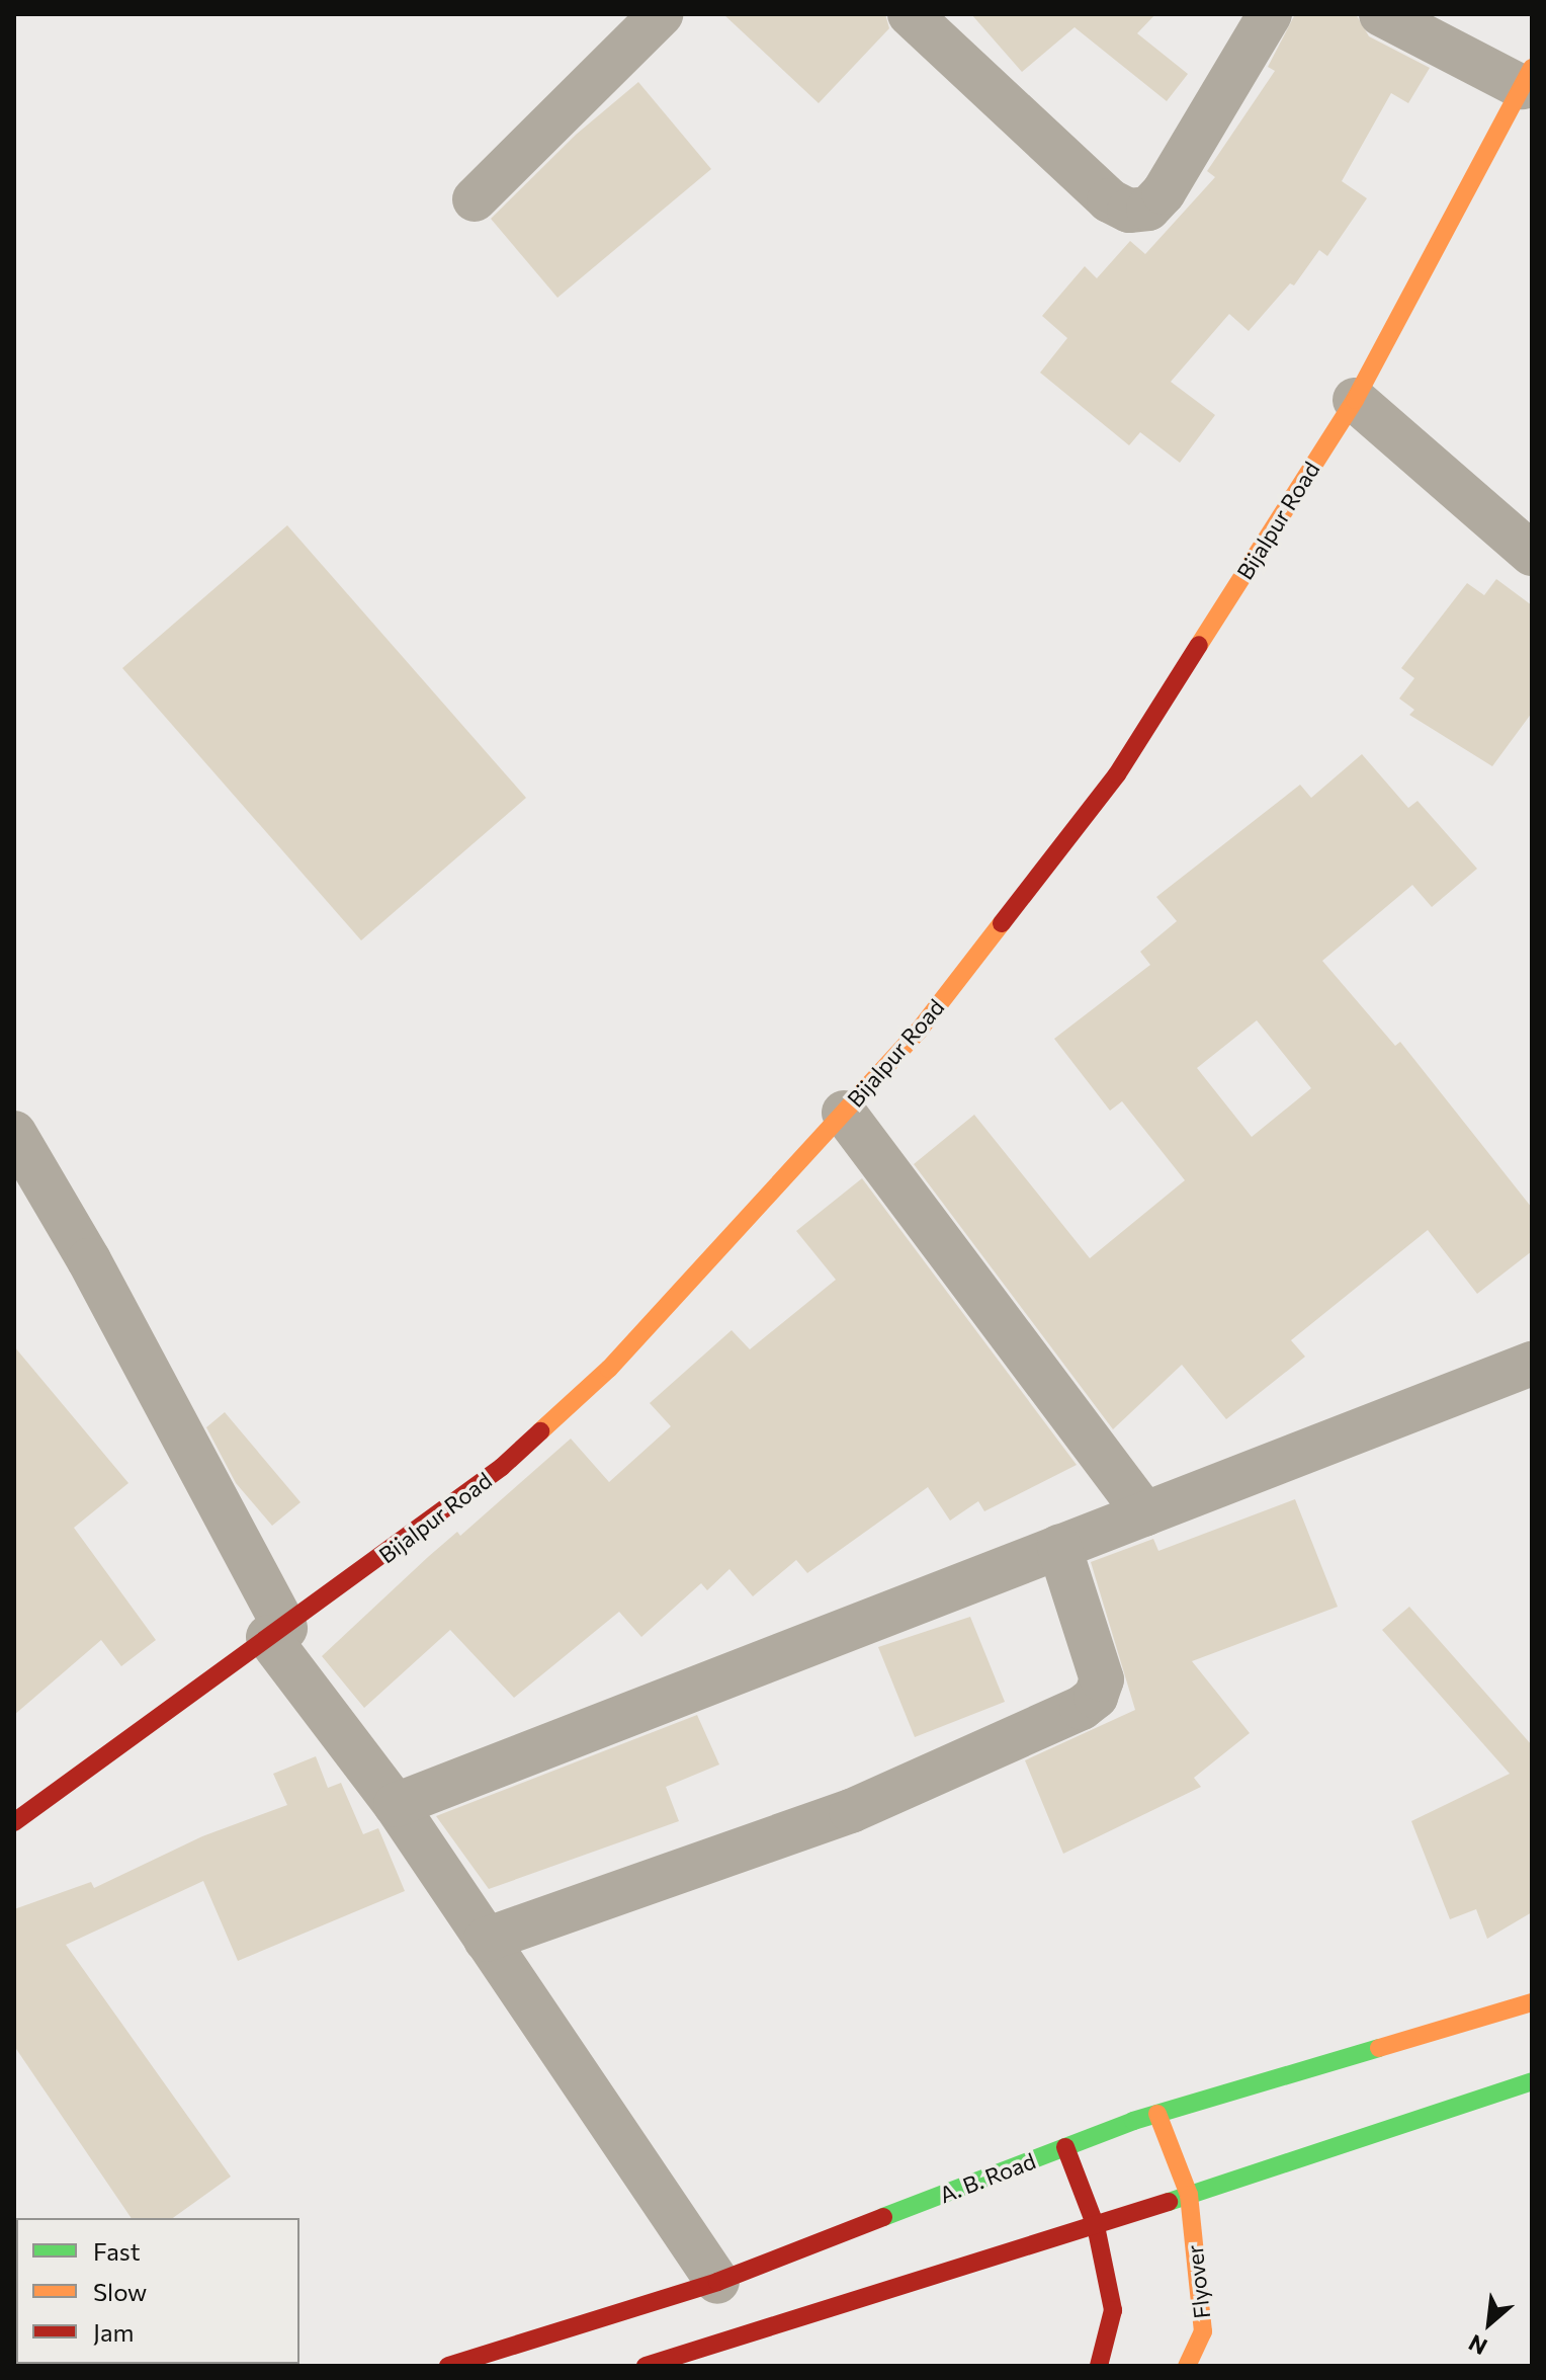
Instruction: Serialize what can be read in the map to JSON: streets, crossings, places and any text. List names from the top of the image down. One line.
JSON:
{"streets":{"main road":["Bijalpur Road","A. B. Road","Flyover"]},"crossings":[["A. B. Road","Flyover"]],"legend":["Fast","Slow","Jam"],"north":"bottom left"}
